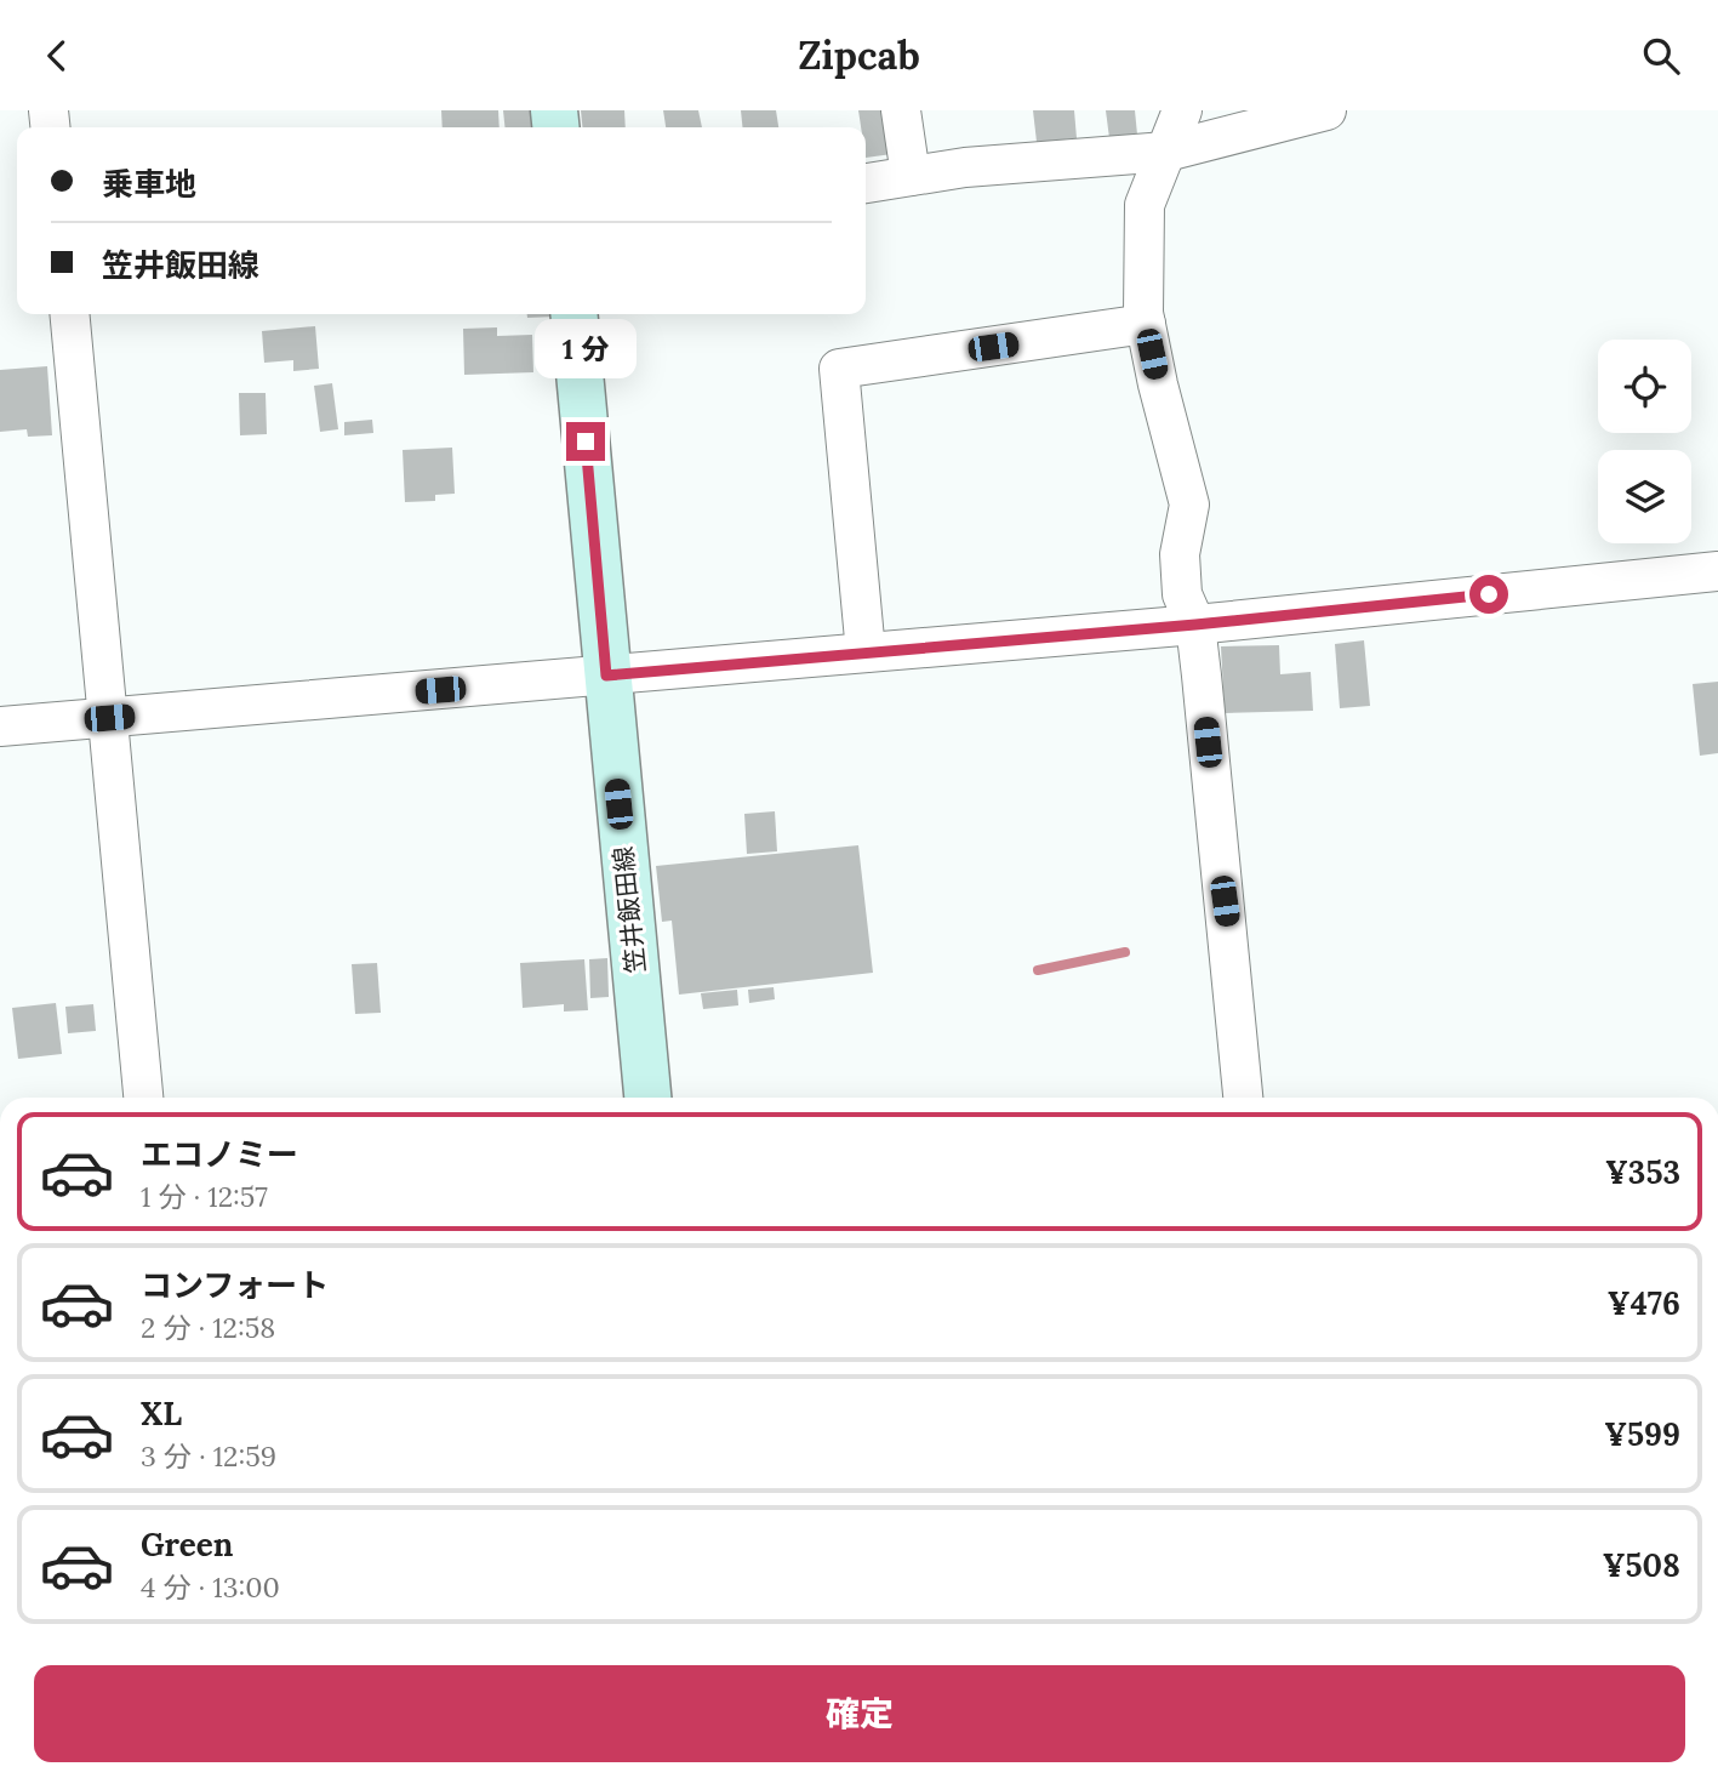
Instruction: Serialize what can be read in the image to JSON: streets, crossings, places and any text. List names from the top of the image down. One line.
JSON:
{"streets":{"main road":["笠井飯田線"]},"page":{"header":"Zipcab","banner":["乗車地","笠井飯田線"],"bubble":"1 分","list":[{"name":"エコノミー","note":"1 分 · 12:57","value":"¥353"},{"name":"コンフォート","note":"2 分 · 12:58","value":"¥476"},{"name":"XL","note":"3 分 · 12:59","value":"¥599"},{"name":"Green","note":"4 分 · 13:00","value":"¥508"}],"buttons":"確定"}}
